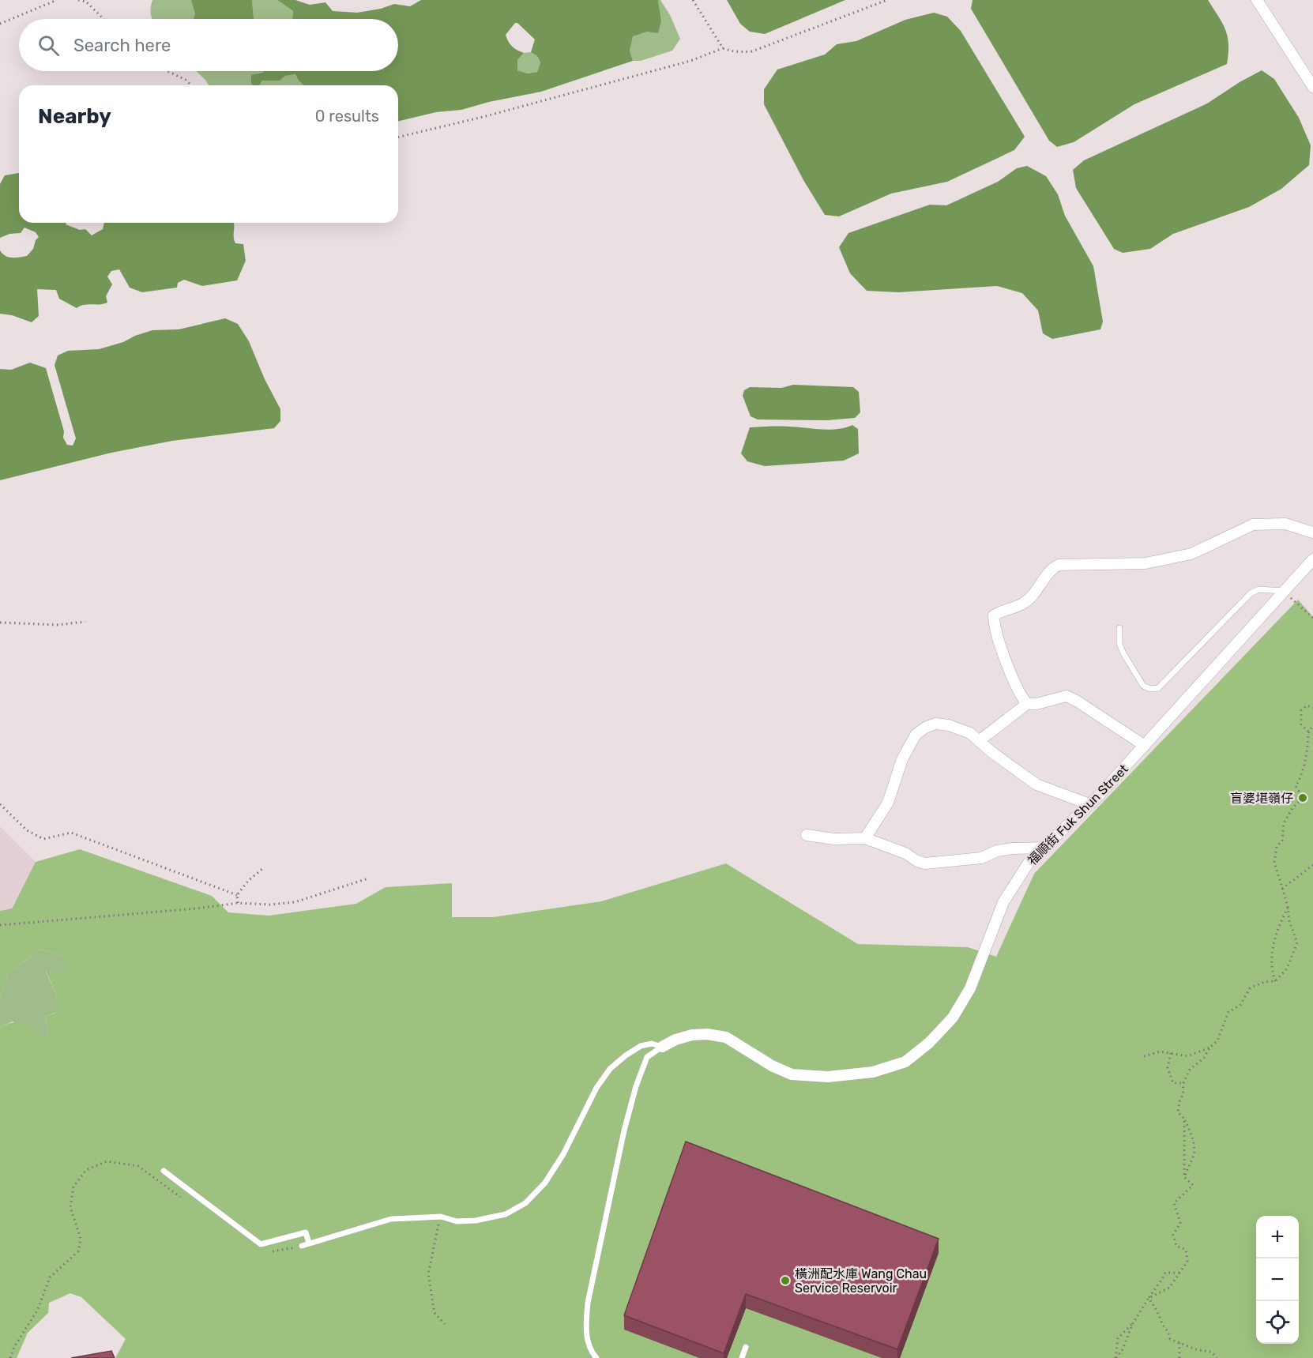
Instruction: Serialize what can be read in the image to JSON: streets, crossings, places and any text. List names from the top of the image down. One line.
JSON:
{"streets":{"street":["福順街 Fuk Shun Street"]},"places":["盲婆堪嶺仔","橫洲配水庫 Wang Chau Service Reservoir"],"page":{"search":"Search here","heading":["Nearby","0 results"],"map_buttons":["+","−"]}}
